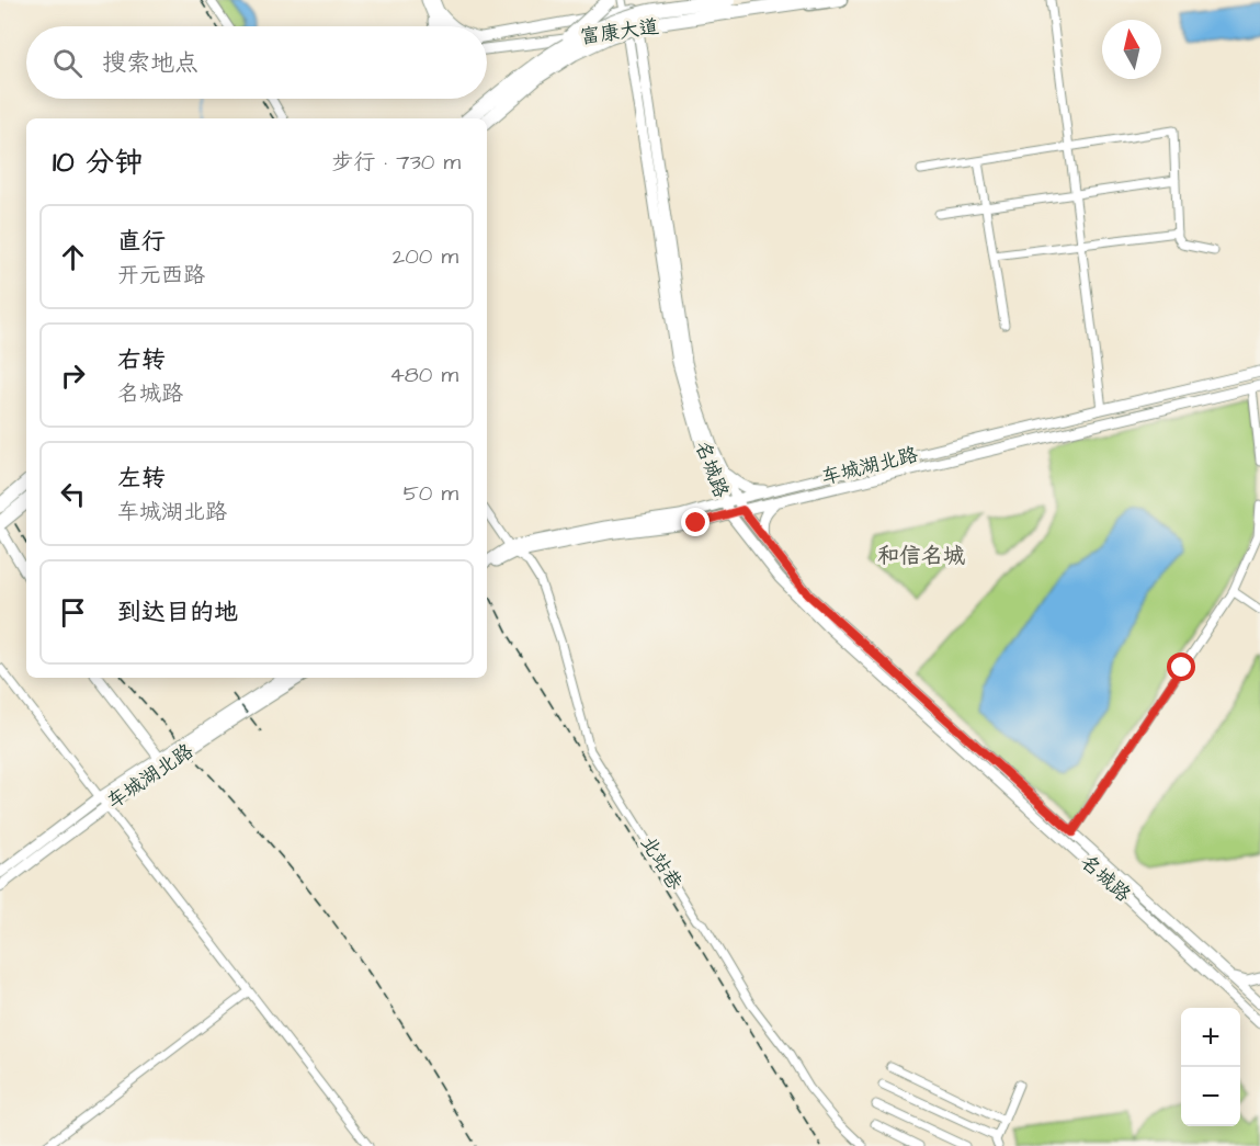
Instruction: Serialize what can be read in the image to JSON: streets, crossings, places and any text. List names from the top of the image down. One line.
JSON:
{"streets":{"main road":["富康大道","车城湖北路","名城路"],"street":["北站巷"]},"crossings":[["富康大道","名城路"],["车城湖北路","名城路"],["车城湖北路","北站巷"]],"districts":["和信名城"],"north":"top","page":{"search":"搜索地点","heading":["10 分钟","步行 · 730 m"],"list":[["直行","开元西路","200 m"],["右转","名城路","480 m"],["左转","车城湖北路","50 m"],"到达目的地"],"map_buttons":["+","−"]}}
